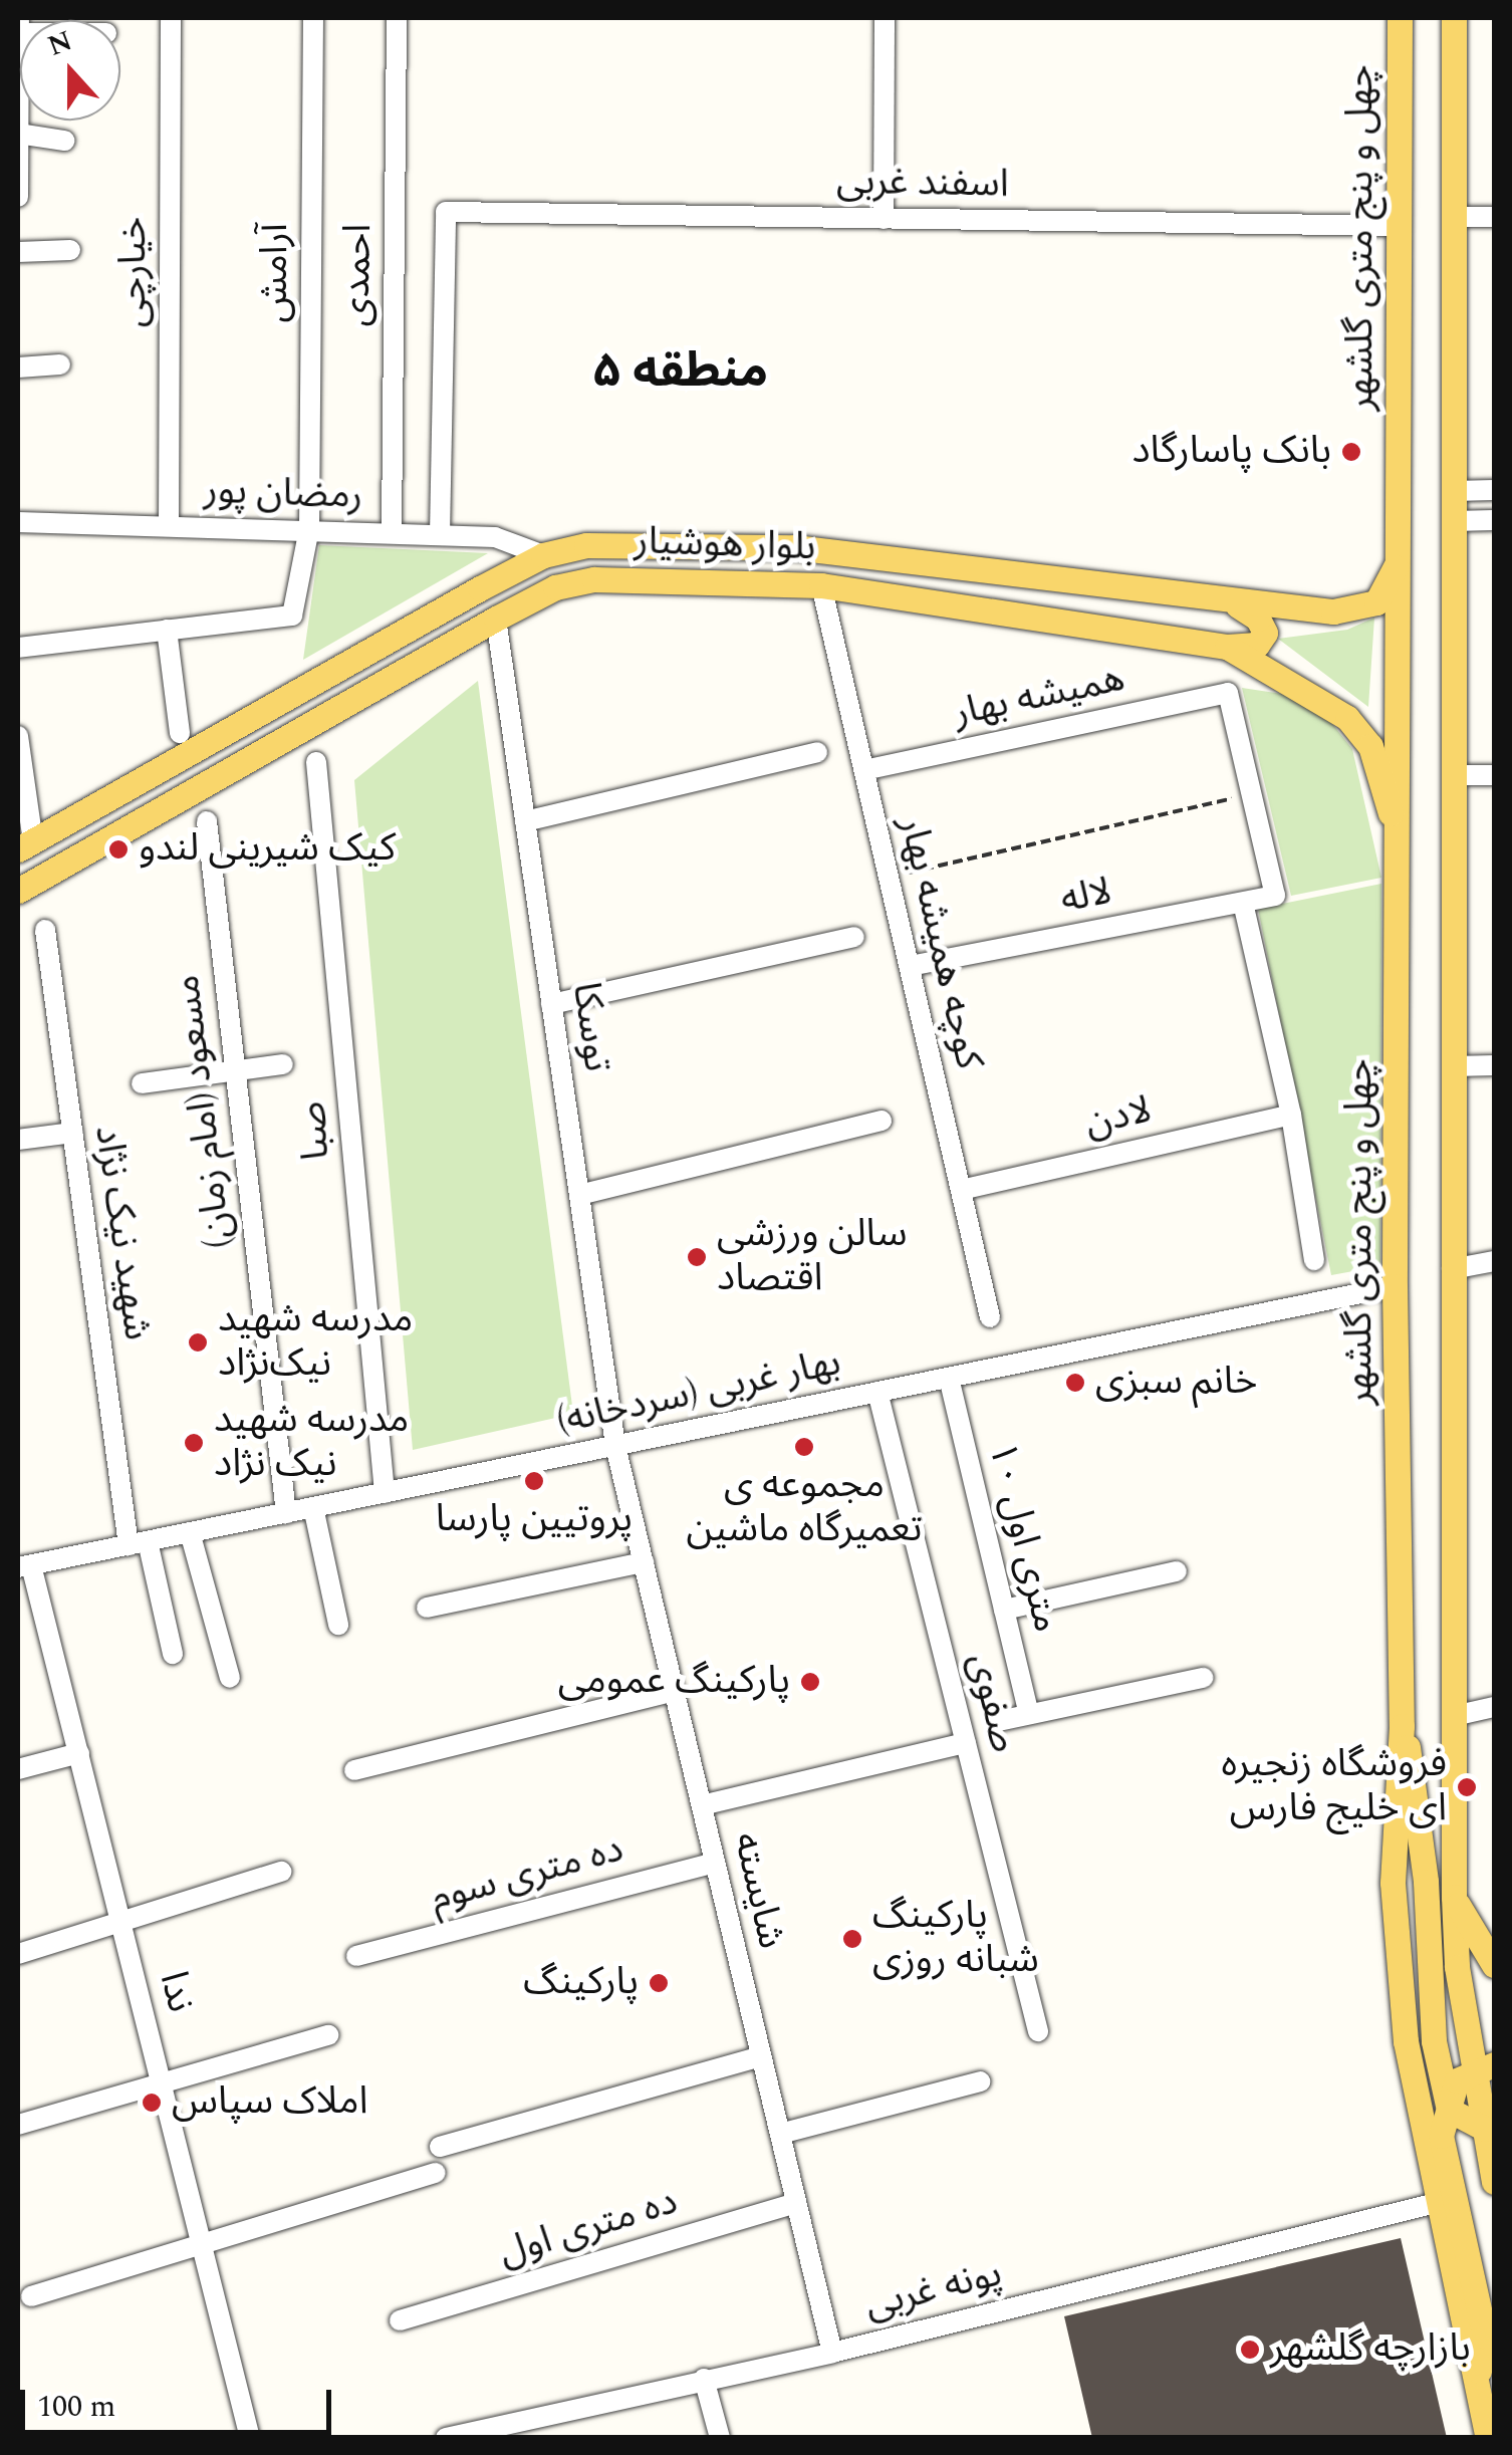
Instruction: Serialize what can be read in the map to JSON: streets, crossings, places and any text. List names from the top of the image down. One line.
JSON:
{"streets":{"main road":["چهل و پنج متری گلشهر","بلوار هوشیار"],"street":["اسفند غربی","خیارچی","آرامش","احمدی","رمضان پور","همیشه بهار","لاله","کوچه همیشه بهار","توسکا","مسعود (امام زمان)","لادن","صبا","شهید نیک نژاد","بهار غربی (سردخانه)","۱۰ متری اول","صفوی","ده متری سوم","شایسته","ندا","ده متری اول","پونه غربی"]},"crossings":[["اسفند غربی","چهل و پنج متری گلشهر"],["اسفند غربی","رمضان پور"],["چهل و پنج متری گلشهر","بلوار هوشیار"],["چهل و پنج متری گلشهر","بهار غربی (سردخانه)"],["چهل و پنج متری گلشهر","پونه غربی"],["خیارچی","رمضان پور"],["آرامش","رمضان پور"],["احمدی","رمضان پور"],["رمضان پور","بلوار هوشیار"],["بلوار هوشیار","کوچه همیشه بهار"],["بلوار هوشیار","توسکا"],["همیشه بهار","لاله"],["همیشه بهار","کوچه همیشه بهار"],["لاله","کوچه همیشه بهار"],["کوچه همیشه بهار","لادن"],["توسکا","بهار غربی (سردخانه)"],["توسکا","شایسته"],["مسعود (امام زمان)","بهار غربی (سردخانه)"],["صبا","بهار غربی (سردخانه)"],["شهید نیک نژاد","بهار غربی (سردخانه)"],["بهار غربی (سردخانه)","۱۰ متری اول"],["بهار غربی (سردخانه)","صفوی"],["بهار غربی (سردخانه)","شایسته"],["بهار غربی (سردخانه)","ندا"],["ده متری سوم","شایسته"],["شایسته","ده متری اول"],["شایسته","پونه غربی"]],"districts":["منطقه ۵"],"places":["بانک پاسارگاد","کیک شیرینی لندو","سالن ورزشی اقتصاد","مدرسه شهید نیک‌نژاد","خانم سبزی","مدرسه شهید نیک نژاد","مجموعه ی تعمیرگاه ماشین","پروتیین پارسا","پارکینگ عمومی","فروشگاه زنجیره ای خلیج فارس","پارکینگ شبانه روزی","پارکینگ","املاک سپاس","بازارچه گلشهر"],"scale_bar":"100 m","north":"top"}
